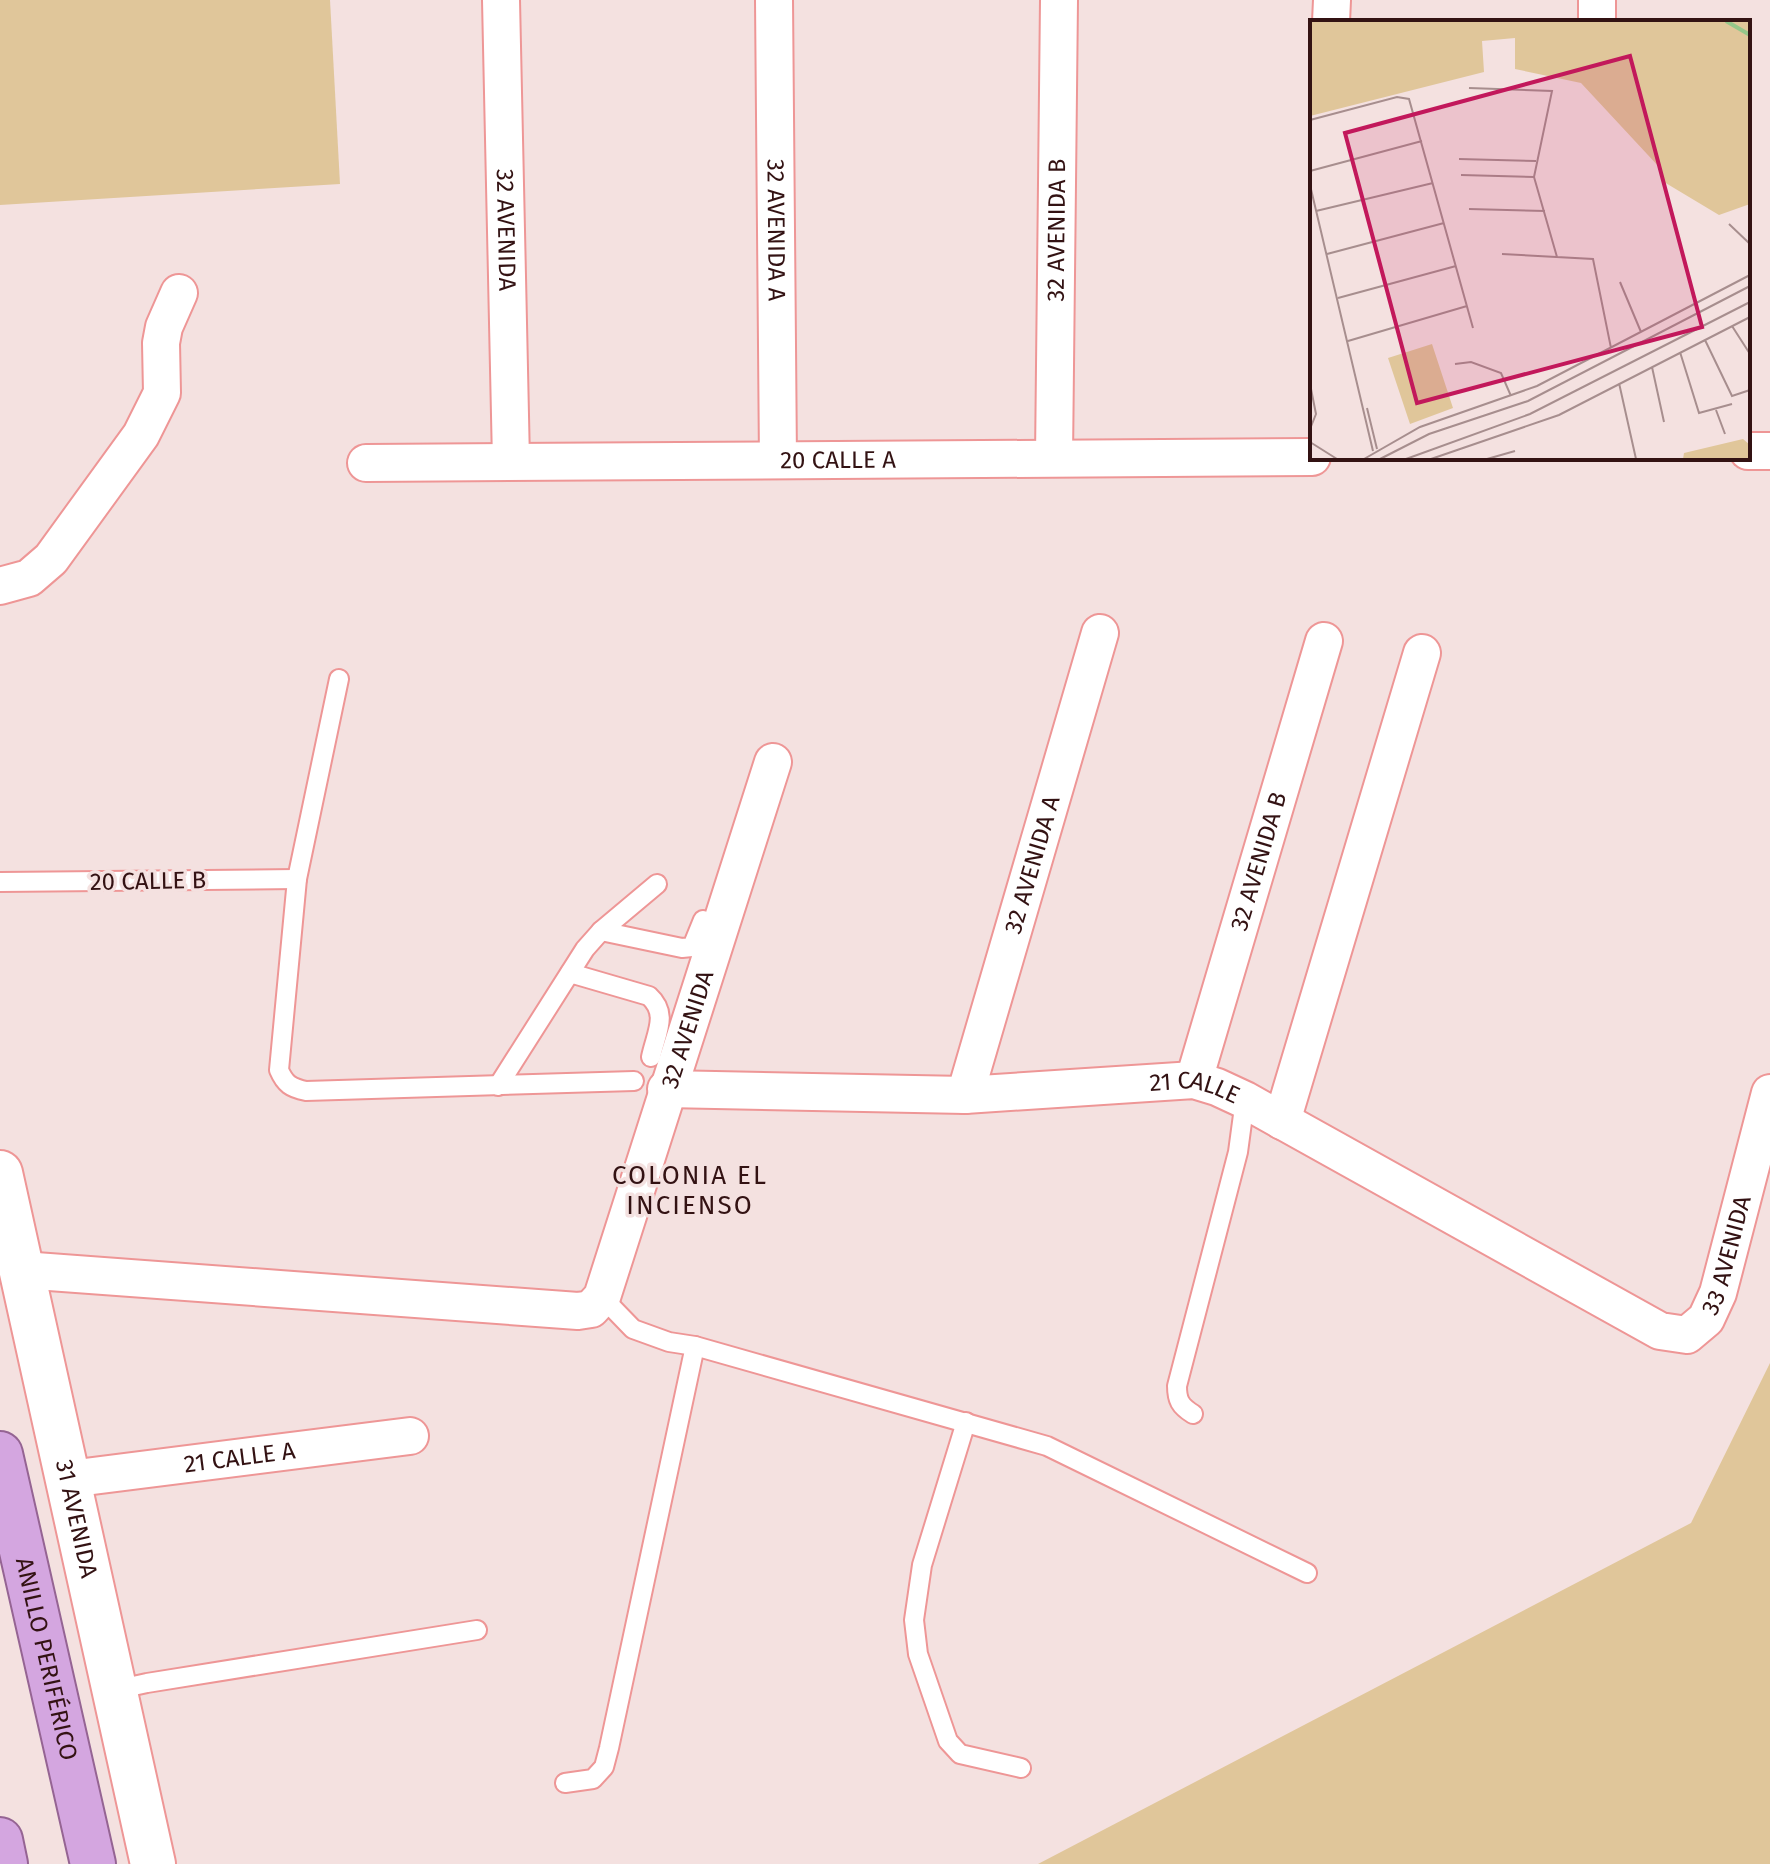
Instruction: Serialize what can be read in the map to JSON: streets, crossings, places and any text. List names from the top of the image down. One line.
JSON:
{"streets":{"highway":["ANILLO PERIFÉRICO"],"street":["32 AVENIDA B","32 AVENIDA A","32 AVENIDA","20 CALLE A","21 CALLE","33 AVENIDA","21 CALLE A","31 AVENIDA"],"lane":["20 CALLE B"]},"crossings":[["32 AVENIDA B","20 CALLE A"],["32 AVENIDA B","21 CALLE"],["32 AVENIDA A","20 CALLE A"],["32 AVENIDA A","21 CALLE"],["32 AVENIDA","20 CALLE A"],["32 AVENIDA","21 CALLE"],["21 CALLE","33 AVENIDA"],["21 CALLE A","31 AVENIDA"]],"districts":["COLONIA EL INCIENSO"]}
